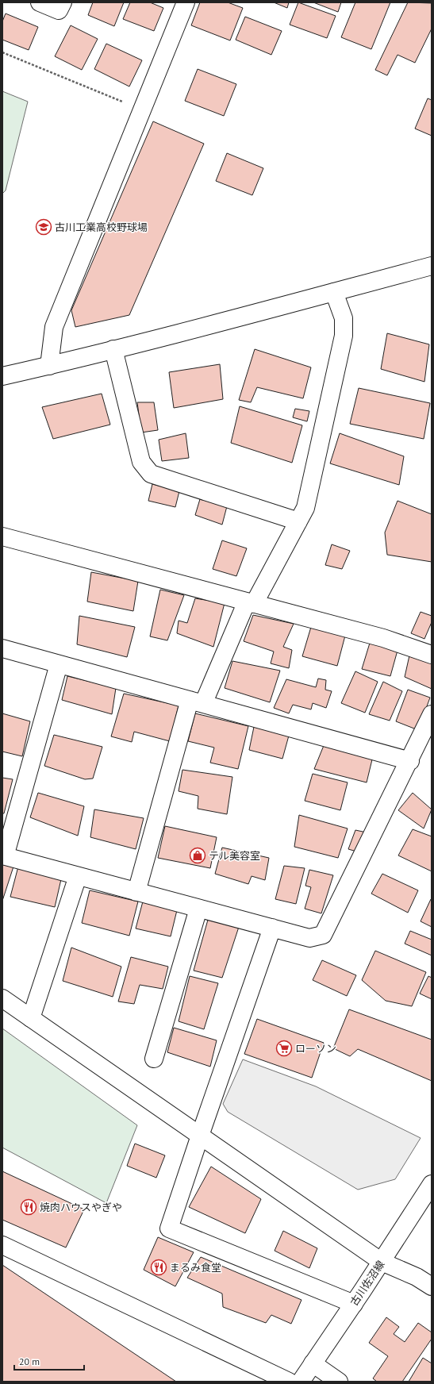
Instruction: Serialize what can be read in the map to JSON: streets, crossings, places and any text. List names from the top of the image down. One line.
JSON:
{"streets":{"street":["古川佐沼線"]},"places":{"school or university":["古川工業高校野球場"],"shop":["テル美容室"],"supermarket":["ローソン"],"restaurant":["焼肉ハウスやぎや","まるみ食堂"]},"scale_bar":"20 m"}
